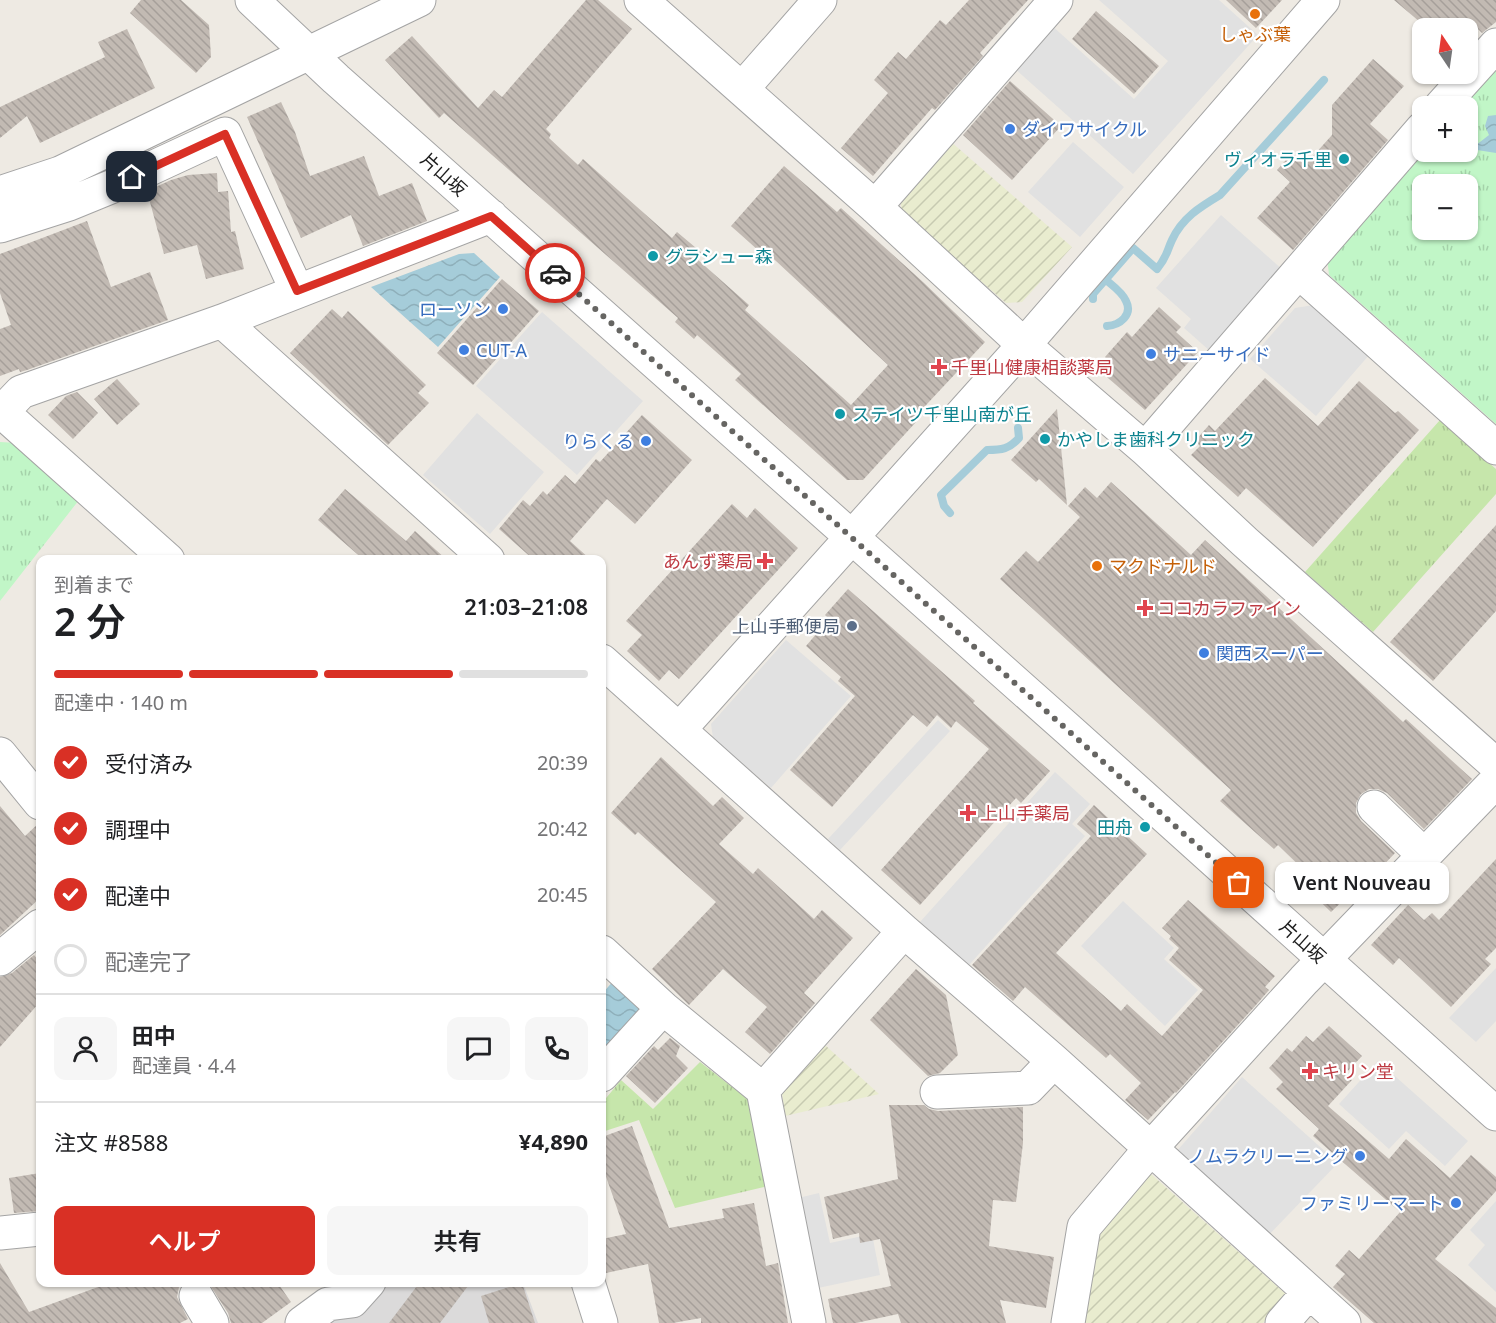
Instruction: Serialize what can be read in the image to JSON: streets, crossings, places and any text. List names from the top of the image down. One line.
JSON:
{"streets":{"street":["片山坂"]},"places":{"other":["しゃぶ葉","ダイワサイクル","ヴィオラ千里","グラシュー森","ローソン","CUT-A","サニーサイド","ステイツ千里山南が丘","かやしま歯科クリニック","りらくる","マクドナルド","上山手郵便局","関西スーパー","田舟","Vent Nouveau","ノムラクリーニング","ファミリーマート"],"health":["千里山健康相談薬局","あんず薬局","ココカラファイン","上山手薬局","キリン堂"]},"north":"top","page":{"map_buttons":["+","−"],"heading":["2 分","到着まで","21:03–21:08"],"panel":["田中","配達員 · 4.4","注文 #8588","¥4,890"],"bar":"配達中 · 140 m","list":[["受付済み","20:39"],["調理中","20:42"],["配達中","20:45"],"配達完了"],"bubble":"Vent Nouveau","buttons":["ヘルプ","共有"]}}
